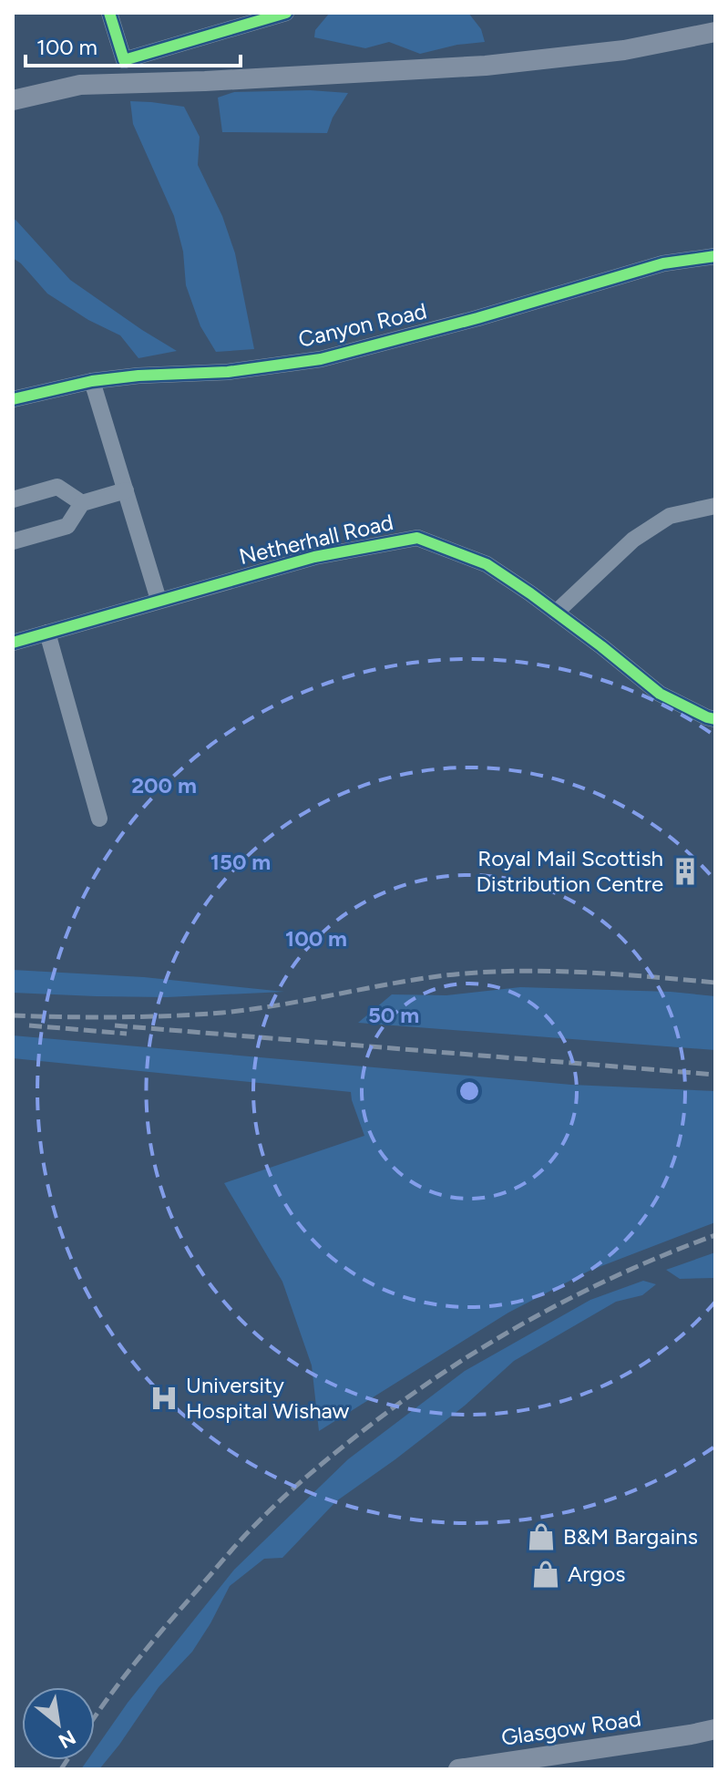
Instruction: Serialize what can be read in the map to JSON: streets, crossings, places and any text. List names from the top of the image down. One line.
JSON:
{"streets":{"main road":["Glasgow Road"],"street":["Canyon Road","Netherhall Road"]},"places":{"building":["Royal Mail Scottish Distribution Centre"],"hospital":["University Hospital Wishaw"],"shop":["B&M Bargains","Argos"]},"scale_bar":"100 m","north":"bottom right","rings":["200 m","150 m","100 m","50 m"]}
